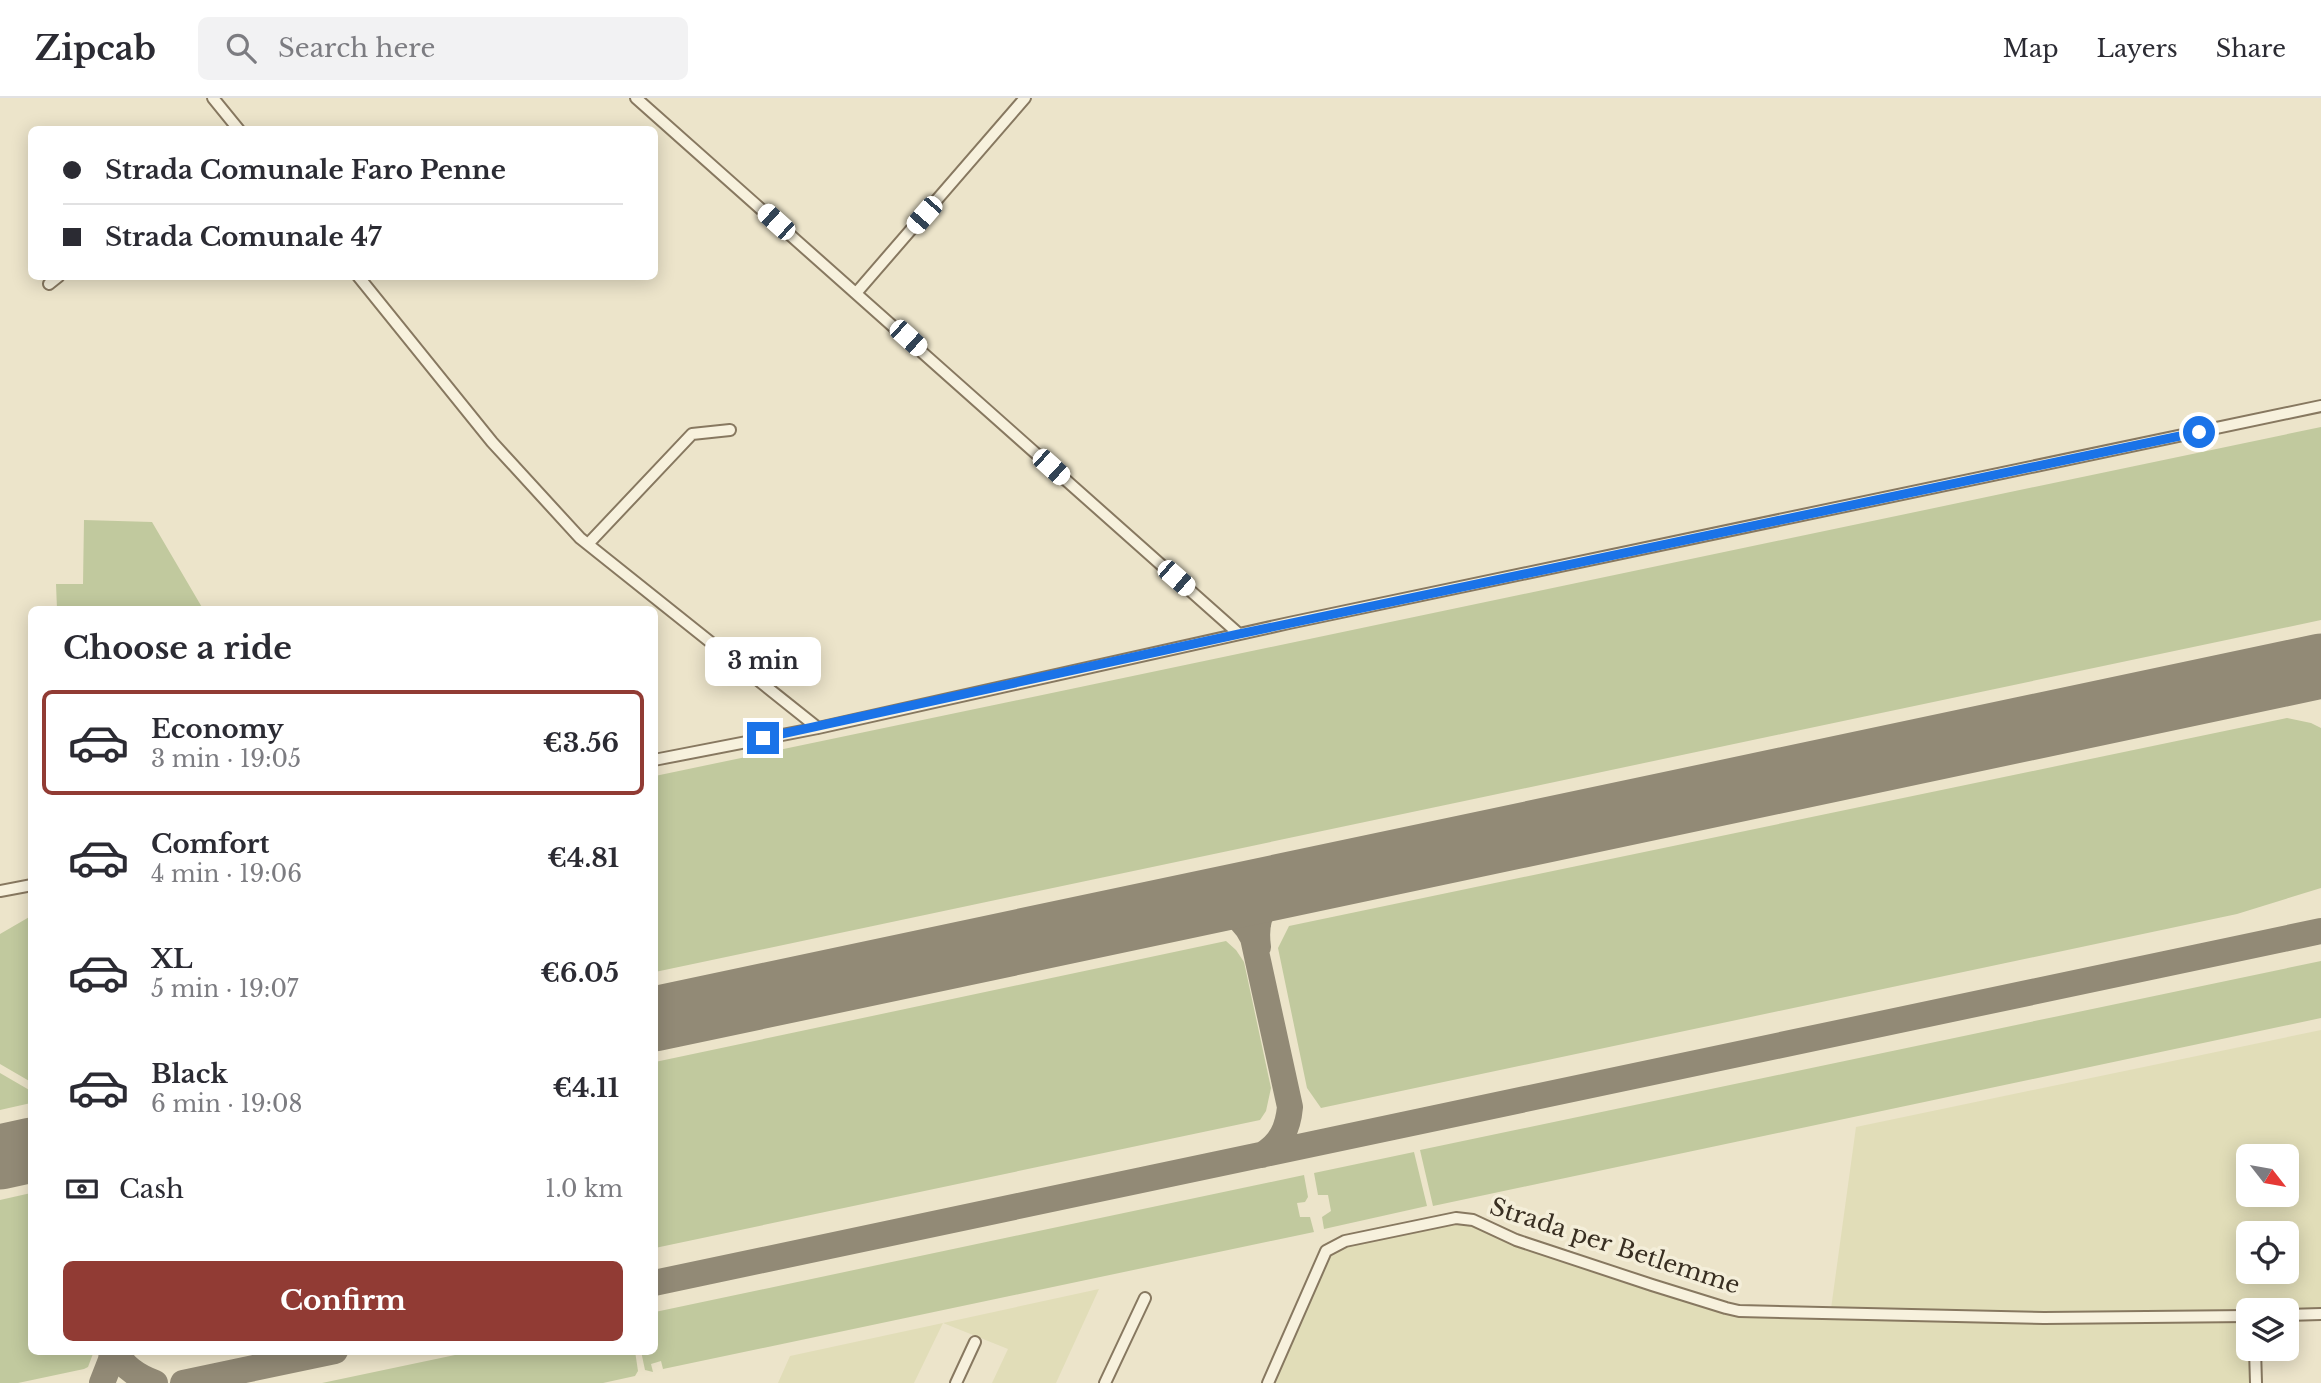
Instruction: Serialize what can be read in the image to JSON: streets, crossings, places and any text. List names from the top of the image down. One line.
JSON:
{"streets":{"street":["Strada per Betlemme"]},"north":"bottom right","page":{"header":"Zipcab","search":"Search here","nav":["Map","Layers","Share"],"banner":["Strada Comunale Faro Penne","Strada Comunale 47"],"heading":"Choose a ride","bubble":"3 min","list":[{"name":"Economy","note":"3 min · 19:05","value":"€3.56"},{"name":"Comfort","note":"4 min · 19:06","value":"€4.81"},{"name":"XL","note":"5 min · 19:07","value":"€6.05"},{"name":"Black","note":"6 min · 19:08","value":"€4.11"}],"pay":["Cash","1.0 km"],"buttons":"Confirm"}}
